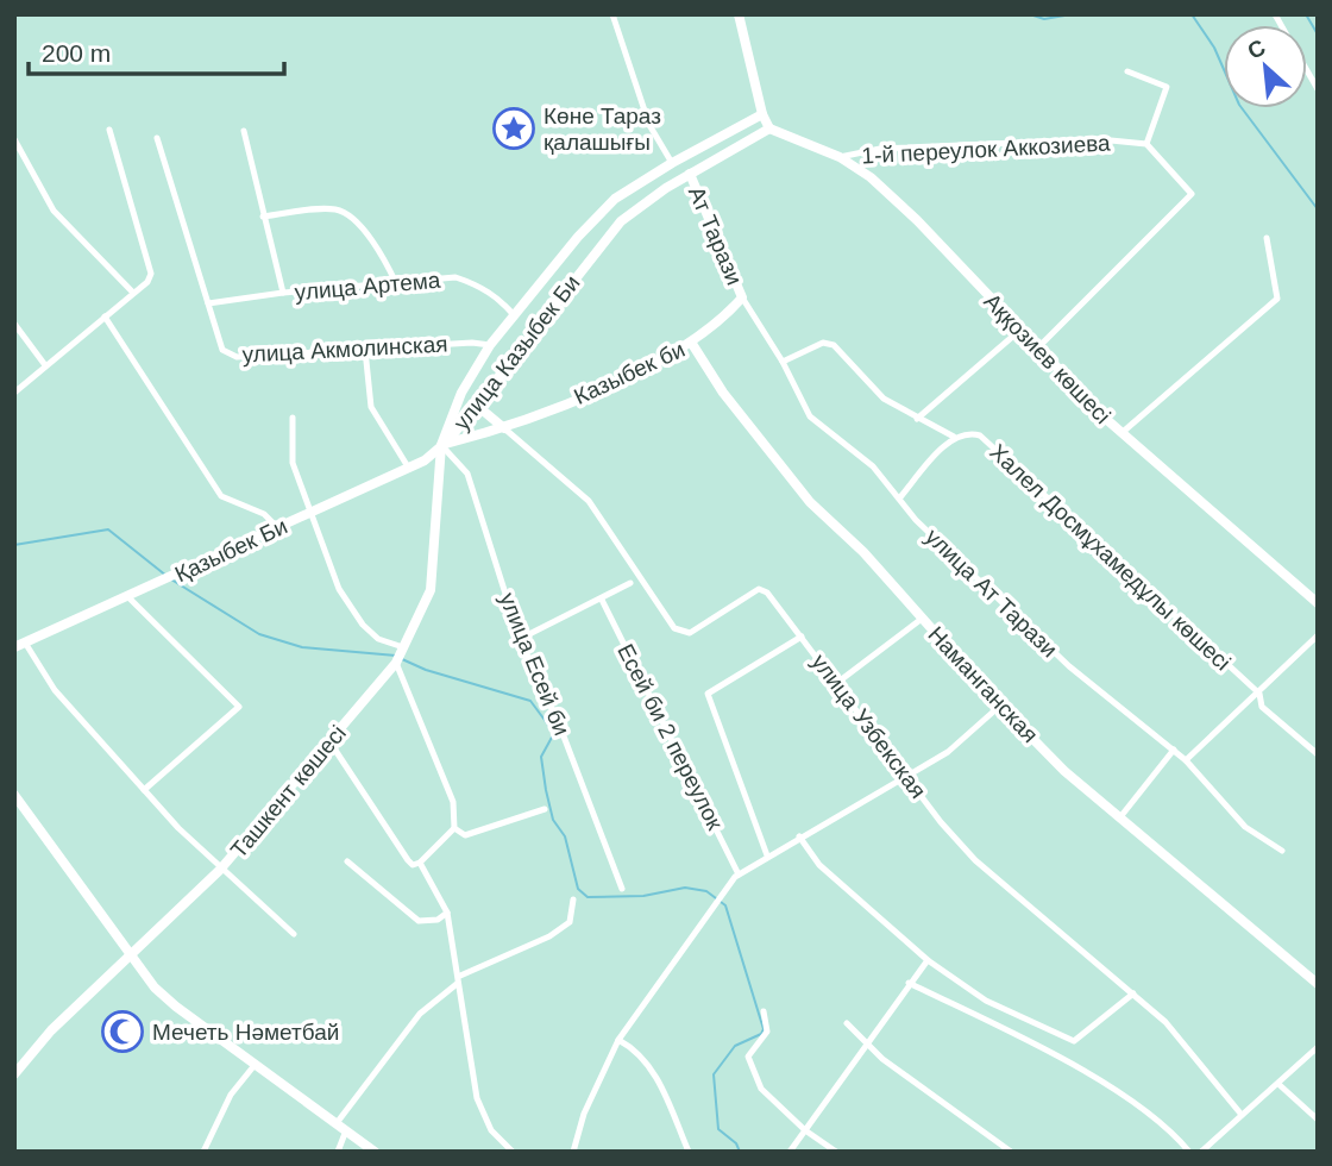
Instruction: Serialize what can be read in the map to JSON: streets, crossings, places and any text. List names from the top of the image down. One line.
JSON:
{"streets":{"main road":["Ат Тарази","улица Казыбек Би","Аққозиев көшесі","Казыбек би","Қазыбек Би","Наманганская","Ташкент көшесі"],"street":["1-й переулок Аккозиева","улица Артема","улица Акмолинская","Халел Досмұхамедұлы көшесі","улица Ат Тарази","улица Есей би","улица Узбекская","Есей би 2 переулок"]},"crossings":[["1-й переулок Аккозиева","Аққозиев көшесі"],["Ат Тарази","улица Казыбек Би"],["Ат Тарази","Казыбек би"],["Ат Тарази","улица Ат Тарази"],["улица Артема","улица Акмолинская"],["улица Артема","улица Казыбек Би"],["улица Акмолинская","улица Казыбек Би"],["улица Казыбек Би","Аққозиев көшесі"],["улица Казыбек Би","Казыбек би"],["улица Казыбек Би","Қазыбек Би"],["улица Казыбек Би","улица Есей би"],["улица Казыбек Би","Ташкент көшесі"],["Казыбек би","Қазыбек Би"],["Казыбек би","улица Ат Тарази"],["Казыбек би","улица Есей би"],["Казыбек би","Наманганская"],["Казыбек би","улица Узбекская"],["Казыбек би","Ташкент көшесі"],["Қазыбек Би","улица Есей би"],["Қазыбек Би","Ташкент көшесі"],["Халел Досмұхамедұлы көшесі","улица Ат Тарази"],["улица Есей би","Ташкент көшесі"]],"places":{"place":["Көне Тараз қалашығы"],"mosque":["Мечеть Нәметбай"]},"scale_bar":"200 m","north":"top left"}
